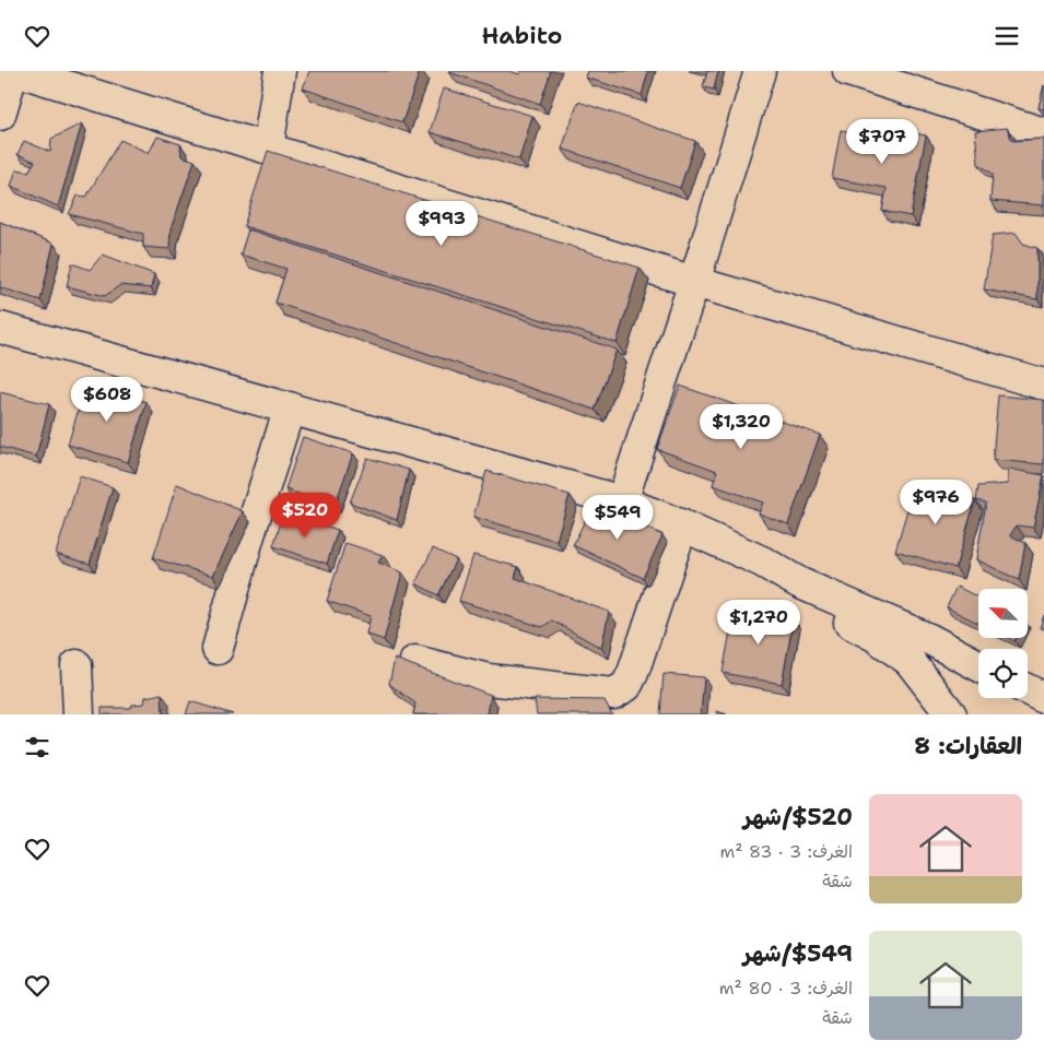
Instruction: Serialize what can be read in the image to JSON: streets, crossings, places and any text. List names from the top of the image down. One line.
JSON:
{"north":"top left","page":{"header":"Habito","price":["$707","$993","$608","$1,320","$976","$520","$549","$1,270"],"heading":"العقارات: 8","list":[{"name":"$520/شهر","note":"الغرف: 3 · 83 m² · شقة"},{"name":"$549/شهر","note":"الغرف: 3 · 80 m² · شقة"}]}}
